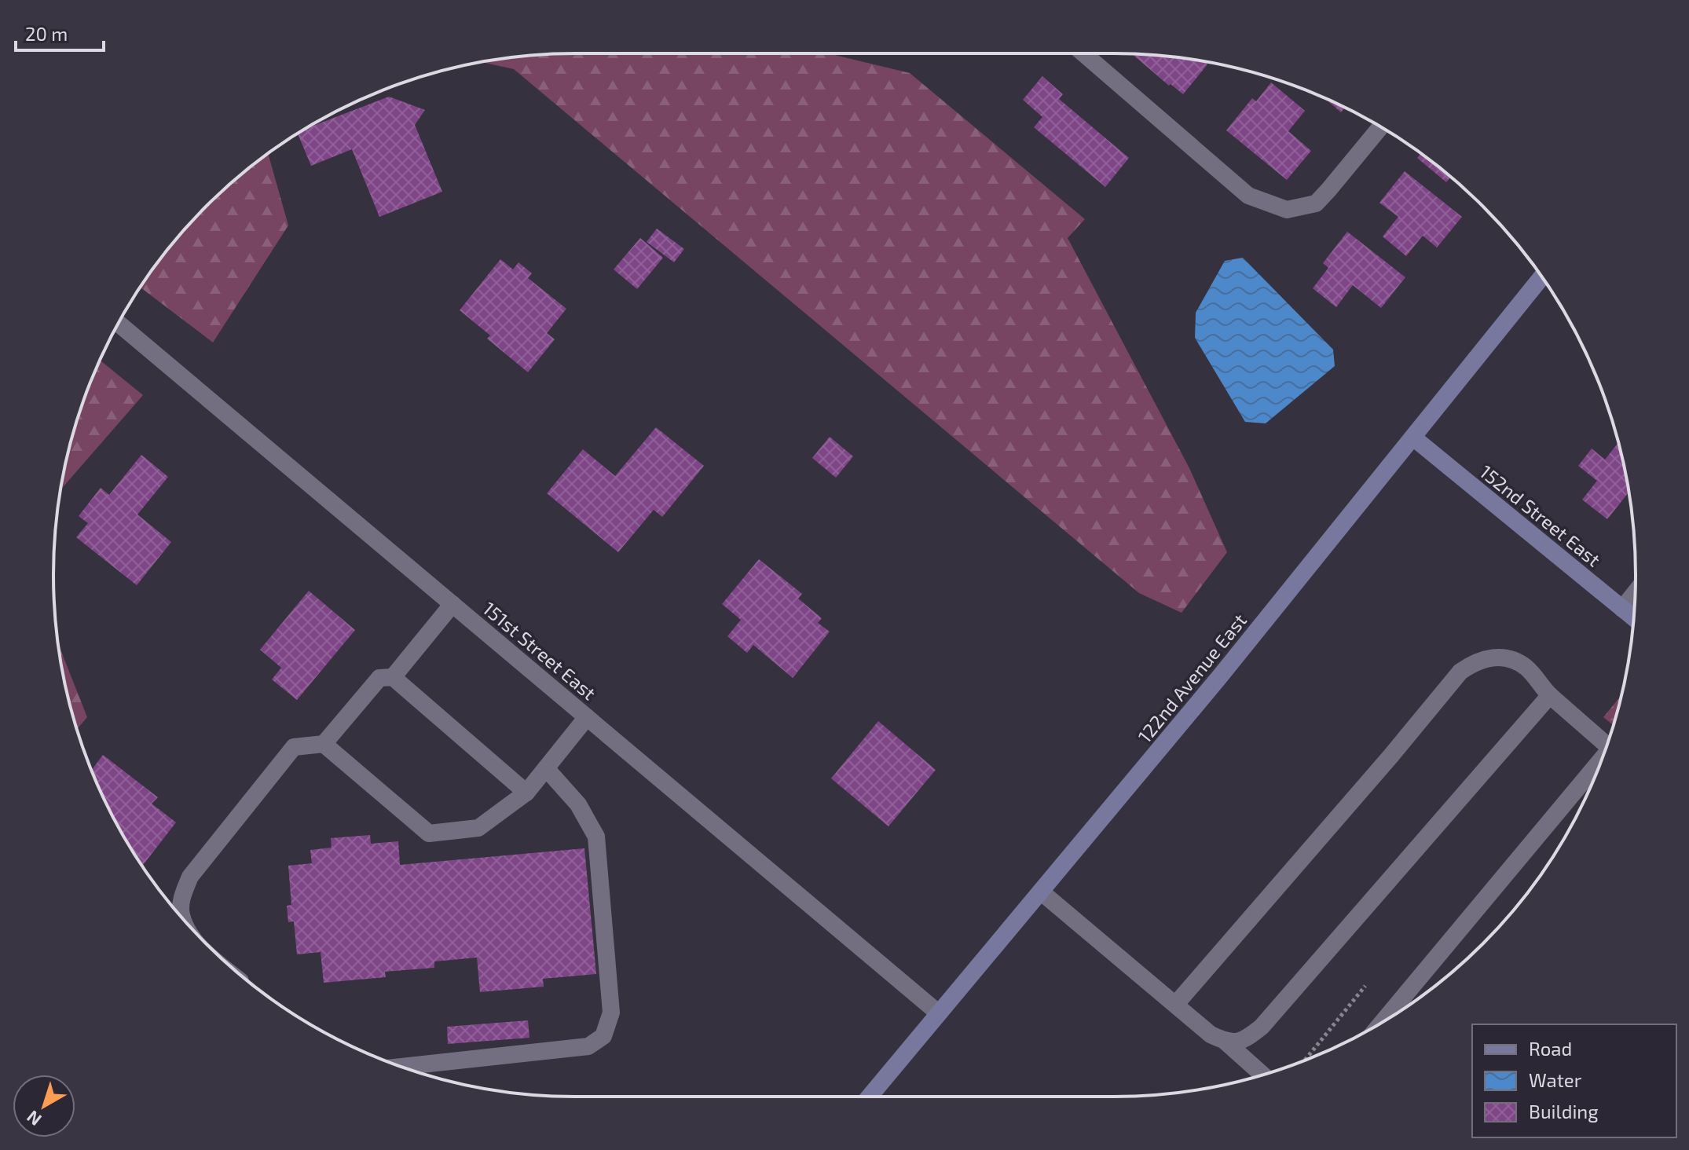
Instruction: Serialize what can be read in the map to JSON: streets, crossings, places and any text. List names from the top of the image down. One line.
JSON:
{"streets":{"main road":["152nd Street East","122nd Avenue East"],"street":["151st Street East"]},"crossings":[["152nd Street East","122nd Avenue East"],["151st Street East","122nd Avenue East"]],"legend":["Road","Water","Building"],"scale_bar":"20 m","north":"bottom left"}
